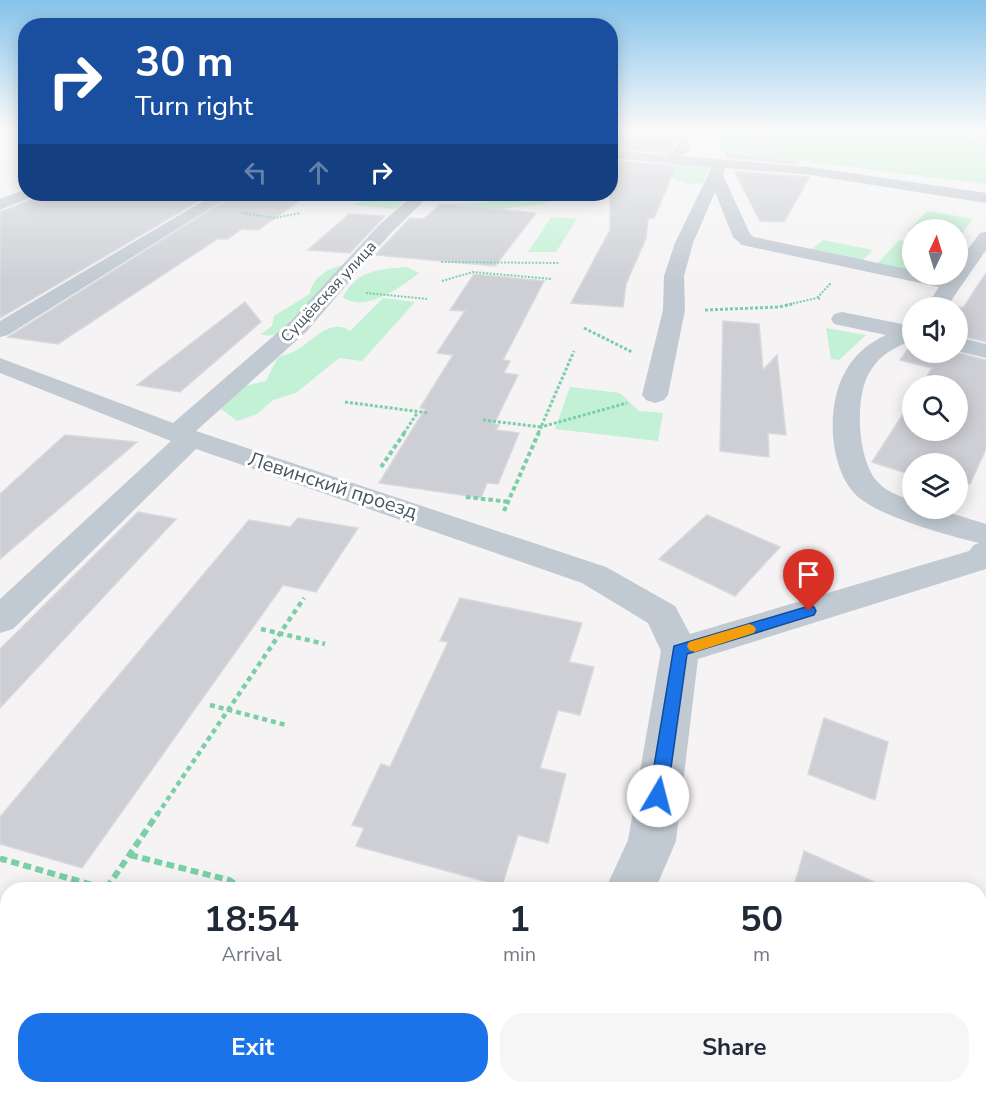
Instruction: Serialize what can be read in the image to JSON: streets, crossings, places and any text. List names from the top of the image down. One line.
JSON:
{"streets":{"street":["Сущёвская улица","Левинский проезд"]},"crossings":[["Сущёвская улица","Левинский проезд"]],"north":"top","page":{"turn":["30 m","Turn right"],"eta":["18:54","Arrival","1","min","50","m"],"buttons":["Exit","Share"]}}
